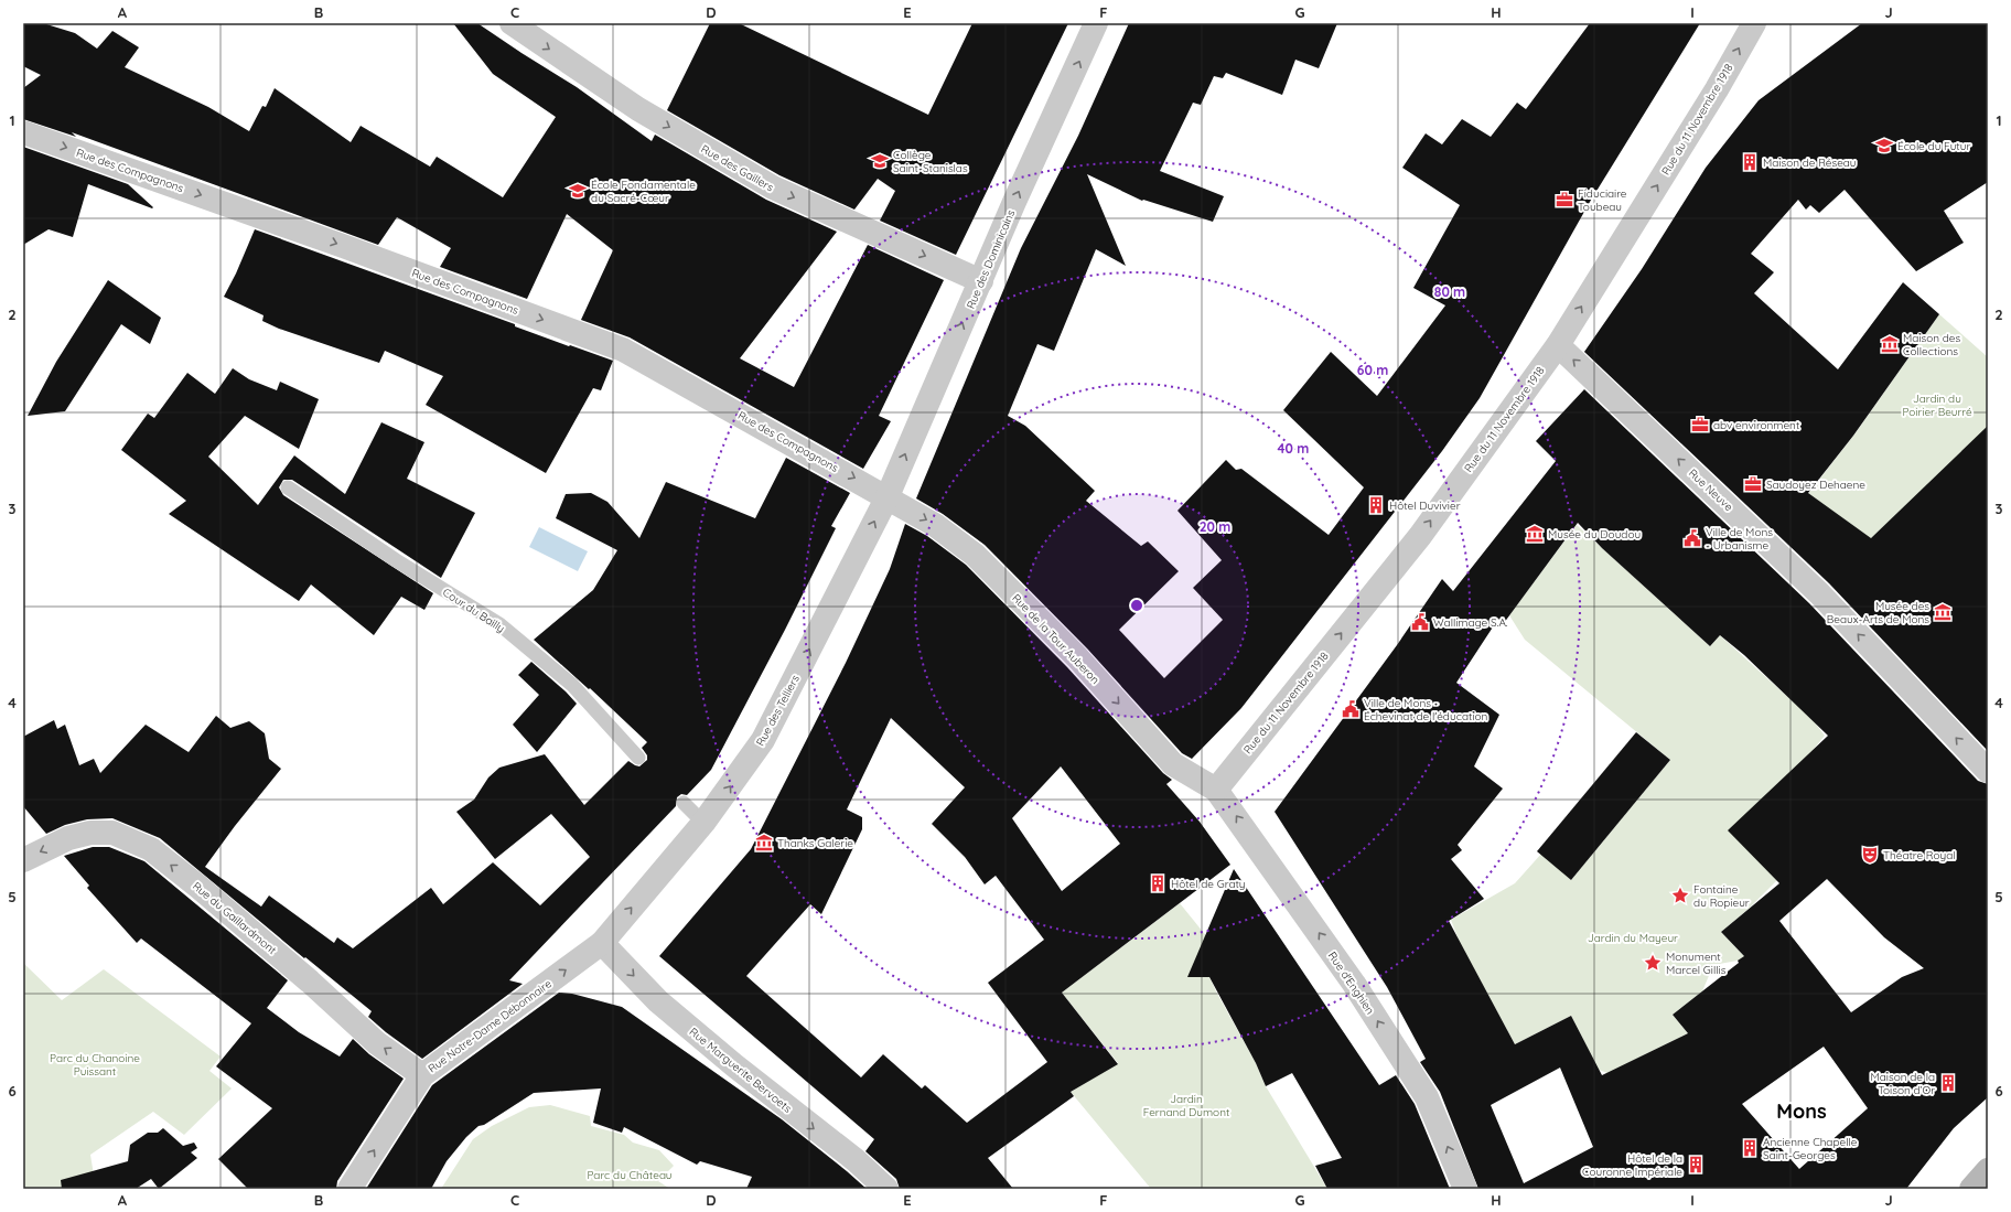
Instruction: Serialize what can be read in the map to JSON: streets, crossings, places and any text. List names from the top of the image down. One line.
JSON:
{"streets":{"street":["Rue du 11 Novembre 1918","Rue des Gaillers","Rue des Compagnons","Rue des Dominicains","Rue Neuve","Rue de la Tour Auberon","Rue des Telliers","Rue du Gaillardmont","Rue d'Enghien","Rue Notre-Dame Débonnaire","Rue Marguerite Bervoets"],"lane":["Cour du Bailly"]},"crossings":[["Rue du 11 Novembre 1918","Rue Neuve"],["Rue du 11 Novembre 1918","Rue de la Tour Auberon"],["Rue du 11 Novembre 1918","Rue d'Enghien"],["Rue des Gaillers","Rue des Dominicains"],["Rue des Compagnons","Rue des Dominicains"],["Rue des Compagnons","Rue de la Tour Auberon"],["Rue des Compagnons","Rue des Telliers"],["Rue des Dominicains","Rue de la Tour Auberon"],["Rue des Dominicains","Rue des Telliers"],["Rue de la Tour Auberon","Rue des Telliers"],["Rue de la Tour Auberon","Rue d'Enghien"],["Rue des Telliers","Rue Notre-Dame Débonnaire"],["Rue des Telliers","Rue Marguerite Bervoets"],["Rue du Gaillardmont","Rue Notre-Dame Débonnaire"],["Rue Notre-Dame Débonnaire","Rue Marguerite Bervoets"]],"one_way":["Rue du 11 Novembre 1918","Rue des Gaillers","Rue des Compagnons","Rue des Dominicains","Rue Neuve","Rue de la Tour Auberon","Rue des Telliers","Rue du Gaillardmont","Rue d'Enghien","Rue Notre-Dame Débonnaire","Rue Marguerite Bervoets"],"districts":["Mons"],"parks":["Jardin du Poirier Beurré","Jardin du Mayeur","Parc du Chanoine Puissant","Jardin Fernand Dumont","Parc du Château"],"places":{"school or university":["École du Futur","Collège Saint-Stanislas","École Fondamentale du Sacré-Cœur"],"building":["Maison de Réseau","Hôtel Duvivier","Hôtel de Graty","Maison de la Toison d’Or","Ancienne Chapelle Saint-Georges","Hôtel de la Couronne Impériale"],"office":["Fiduciaire Toubeau","abv environment","Saudoyez Dehaene"],"museum":["Maison des Collections","Musée du Doudou","Musée des Beaux-Arts de Mons","Thanks Galerie"],"public building":["Ville de Mons - Urbanisme","Wallimage S.A.","Ville de Mons - Échevinat de l'éducation"],"theatre":["Théatre Royal"],"place":["Fontaine du Ropieur","Monument Marcel Gillis"]},"grid":{"columns":["A","B","C","D","E","F","G","H","I","J"],"rows":["1","2","3","4","5","6"]},"rings":["80 m","60 m","40 m","20 m"]}
